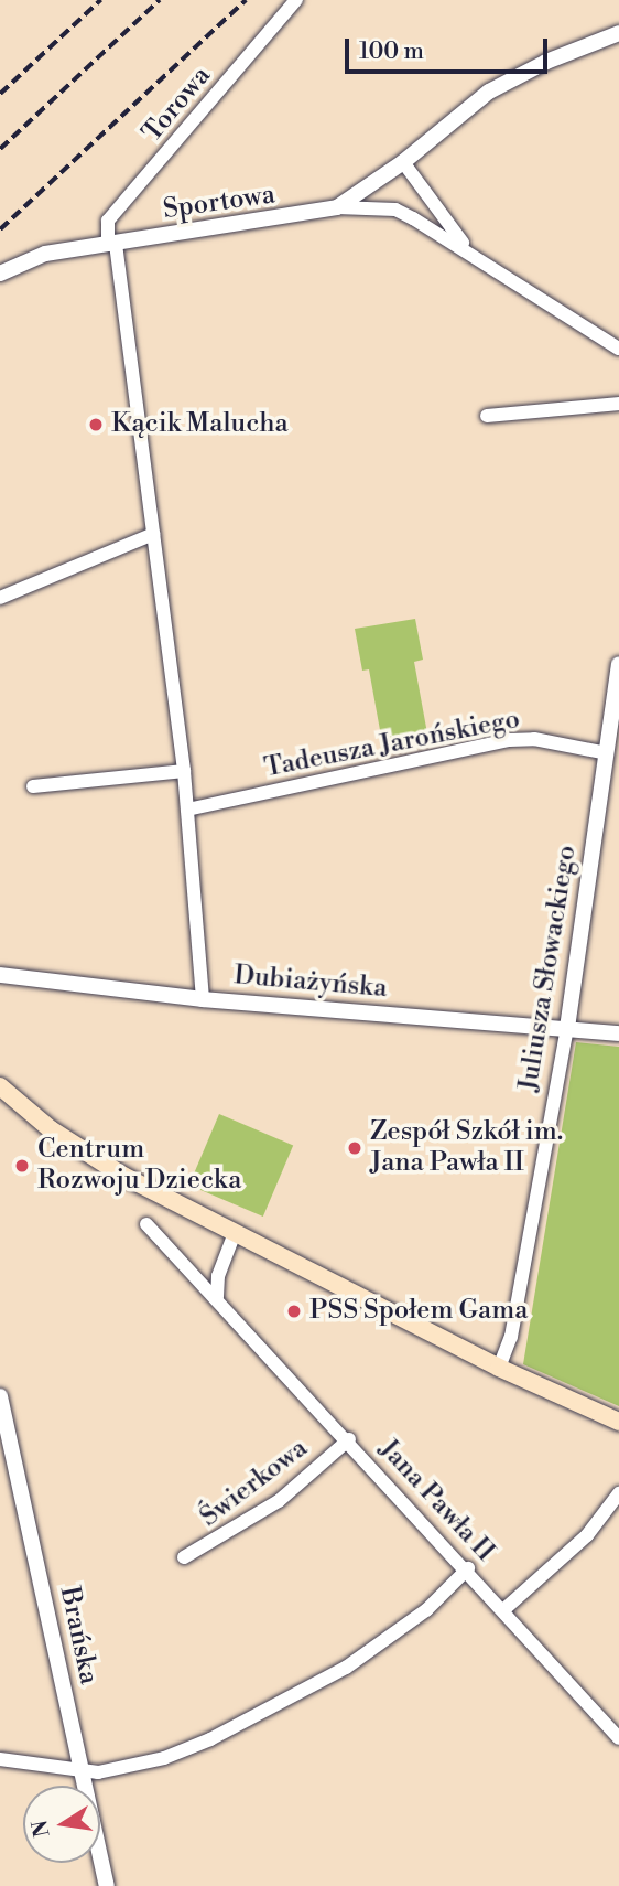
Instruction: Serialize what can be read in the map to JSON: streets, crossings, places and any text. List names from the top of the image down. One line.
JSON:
{"streets":{"street":["Torowa","Sportowa","Tadeusza Jarońskiego","Juliusza Słowackiego","Dubiażyńska","Świerkowa","Jana Pawła II","Brańska"]},"crossings":[["Torowa","Sportowa"],["Tadeusza Jarońskiego","Juliusza Słowackiego"],["Juliusza Słowackiego","Dubiażyńska"],["Świerkowa","Jana Pawła II"]],"places":["Kącik Malucha","Zespół Szkół im. Jana Pawła II","Centrum Rozwoju Dziecka","PSS Społem Gama"],"scale_bar":"100 m","north":"left"}
